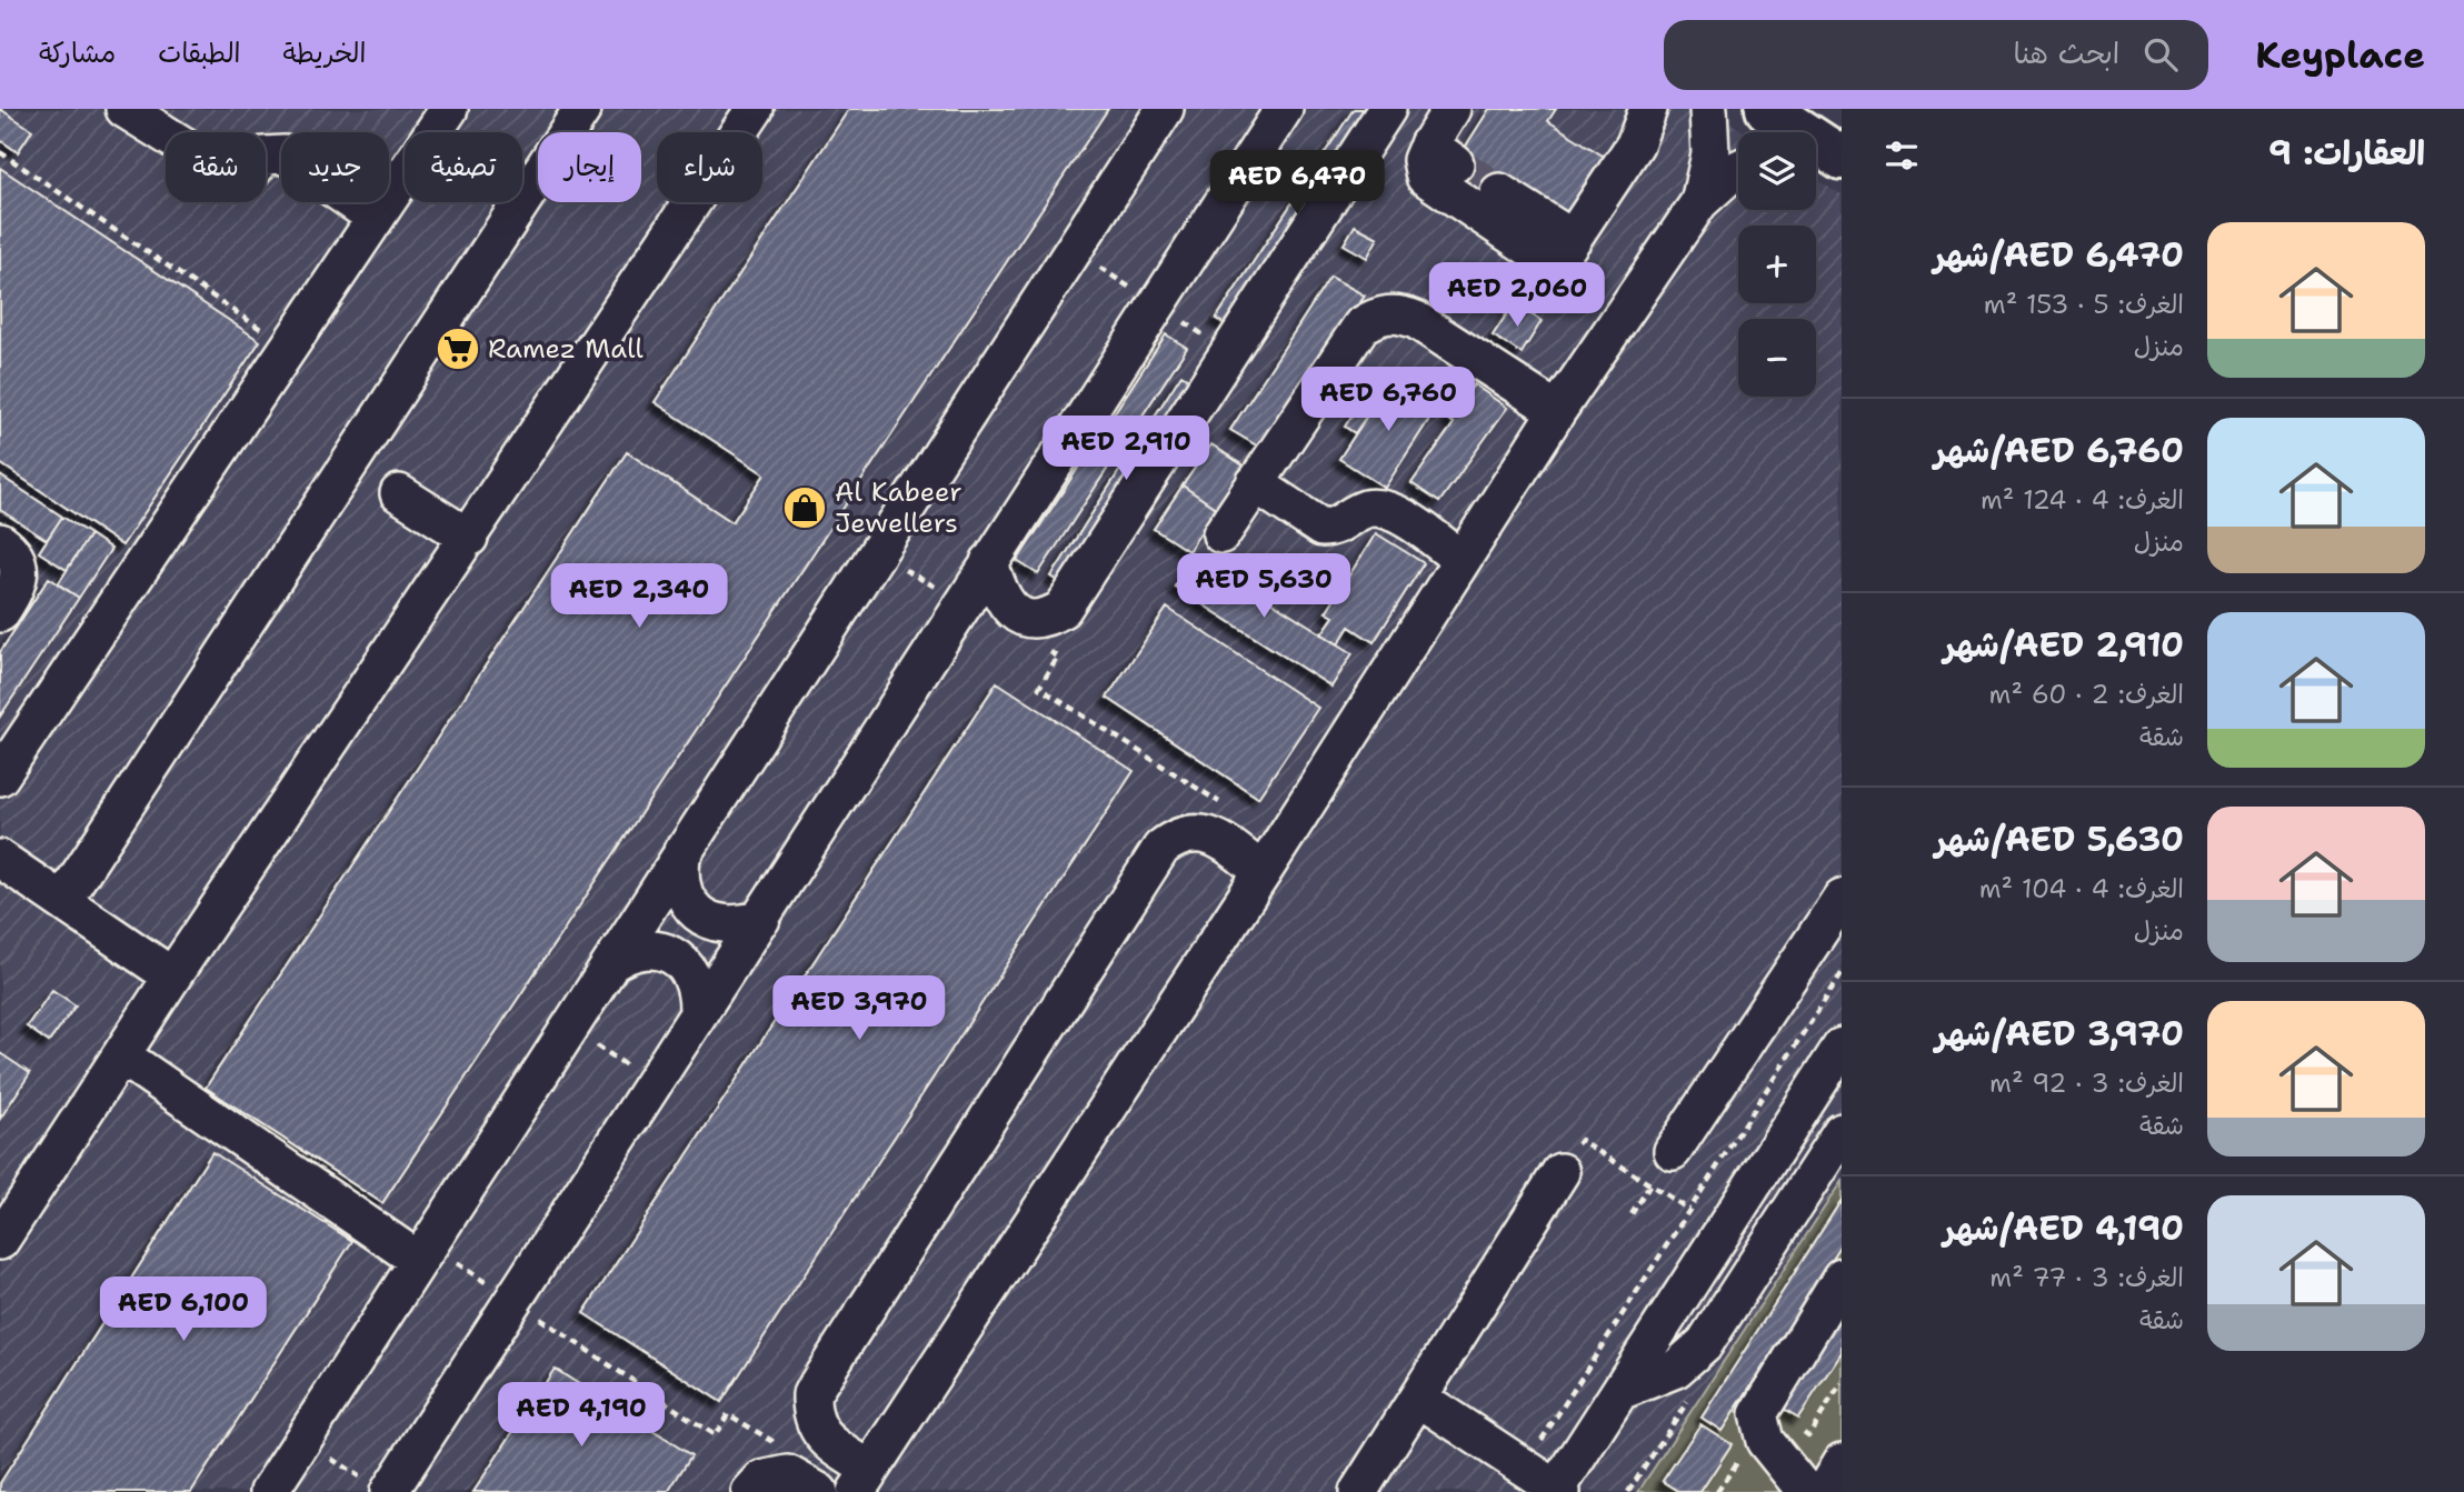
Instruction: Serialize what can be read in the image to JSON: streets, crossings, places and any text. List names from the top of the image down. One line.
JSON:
{"places":{"supermarket":["Ramez Mall"],"shop":["Al Kabeer Jewellers"]},"page":{"header":"Keyplace","search":"ابحث هنا","nav":["الخريطة","الطبقات","مشاركة"],"heading":"العقارات: 9","map_buttons":["+","−"],"chip":["شراء","إيجار","تصفية","جديد","شقة"],"price":["AED 6,470","AED 2,060","AED 6,760","AED 2,910","AED 5,630","AED 2,340","AED 3,970","AED 6,100","AED 4,190"],"list":[{"name":"AED 6,470/شهر","note":"الغرف: 5 · 153 m² · منزل"},{"name":"AED 6,760/شهر","note":"الغرف: 4 · 124 m² · منزل"},{"name":"AED 2,910/شهر","note":"الغرف: 2 · 60 m² · شقة"},{"name":"AED 5,630/شهر","note":"الغرف: 4 · 104 m² · منزل"},{"name":"AED 3,970/شهر","note":"الغرف: 3 · 92 m² · شقة"},{"name":"AED 4,190/شهر","note":"الغرف: 3 · 77 m² · شقة"}]}}
